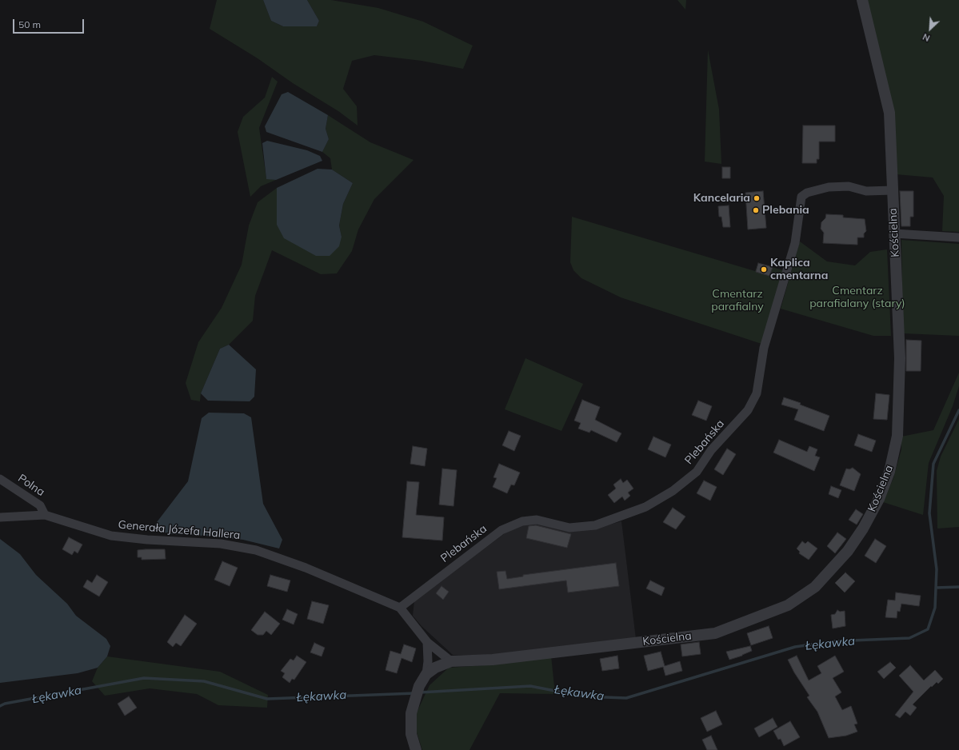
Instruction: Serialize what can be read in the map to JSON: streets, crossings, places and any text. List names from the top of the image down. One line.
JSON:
{"streets":{"street":["Kościelna","Plebańska","Polna","Generała Józefa Hallera"]},"crossings":[["Kościelna","Plebańska"],["Kościelna","Generała Józefa Hallera"],["Plebańska","Generała Józefa Hallera"],["Polna","Generała Józefa Hallera"]],"water":["Łękawka"],"parks":["Cmentarz parafialany (stary)","Cmentarz parafialny"],"places":["Kancelaria","Plebania","Kaplica cmentarna"],"scale_bar":"50 m","north":"bottom left"}
